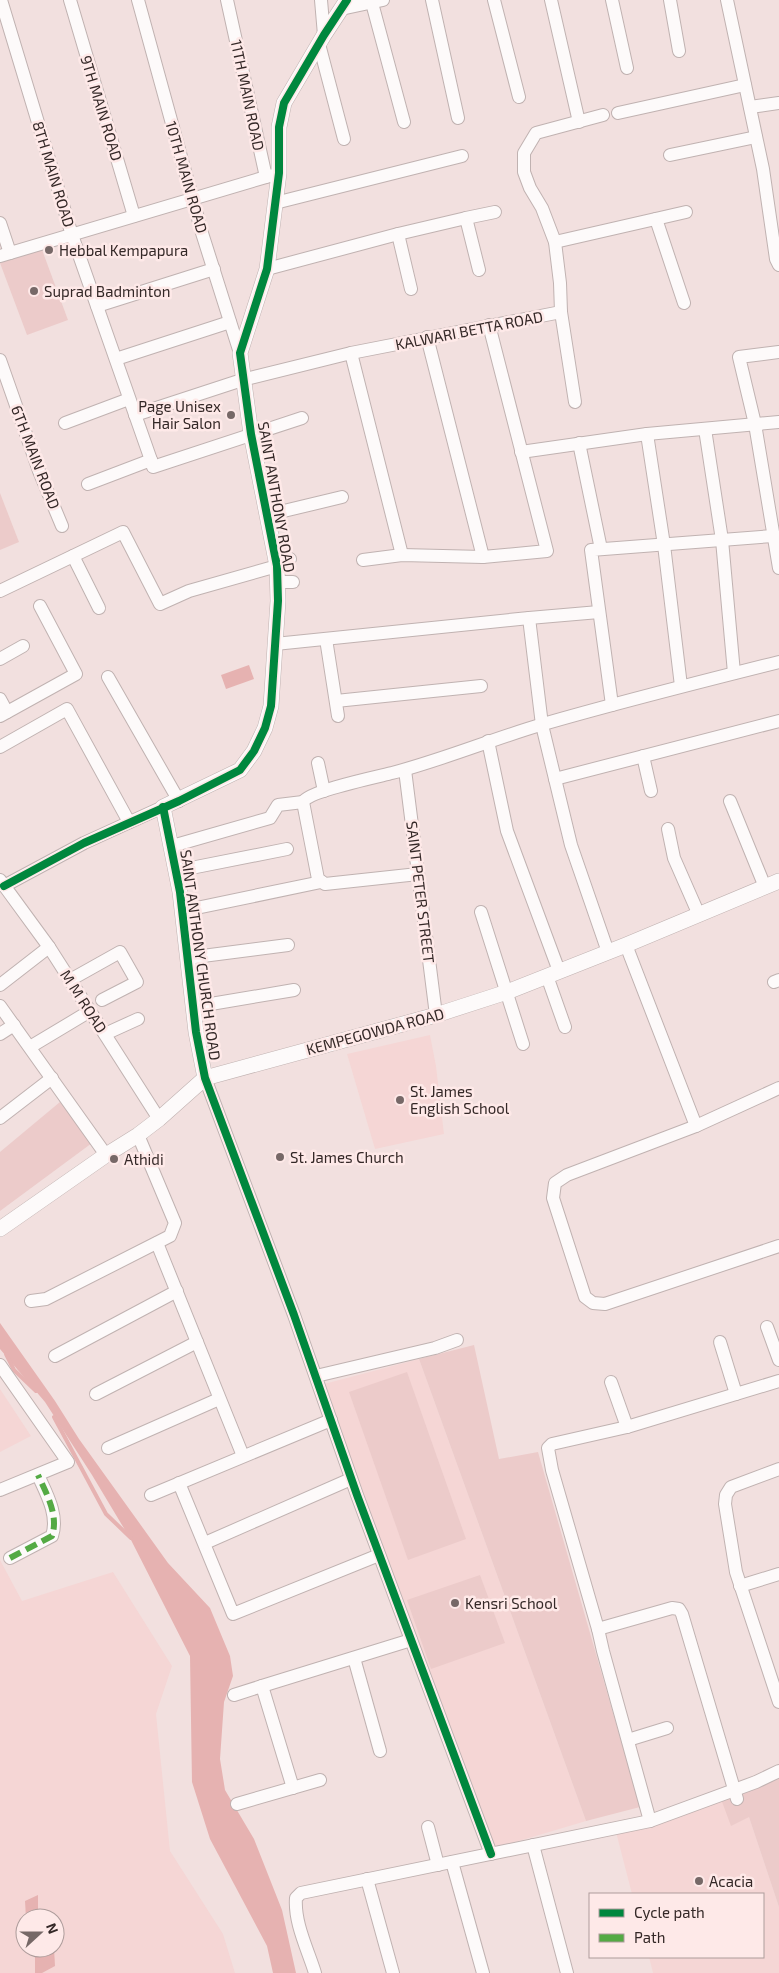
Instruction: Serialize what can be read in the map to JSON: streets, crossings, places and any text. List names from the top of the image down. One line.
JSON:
{"streets":{"street":["11TH MAIN ROAD","9TH MAIN ROAD","8TH MAIN ROAD","10TH MAIN ROAD","KALWARI BETTA ROAD","6TH MAIN ROAD","SAINT ANTHONY ROAD","SAINT PETER STREET","SAINT ANTHONY CHURCH ROAD","M M ROAD","KEMPEGOWDA ROAD"]},"crossings":[["11TH MAIN ROAD","SAINT ANTHONY ROAD"],["8TH MAIN ROAD","KALWARI BETTA ROAD"],["10TH MAIN ROAD","SAINT ANTHONY ROAD"],["KALWARI BETTA ROAD","SAINT ANTHONY ROAD"],["SAINT ANTHONY ROAD","SAINT ANTHONY CHURCH ROAD"],["SAINT ANTHONY ROAD","M M ROAD"],["SAINT PETER STREET","KEMPEGOWDA ROAD"],["SAINT ANTHONY CHURCH ROAD","KEMPEGOWDA ROAD"],["M M ROAD","KEMPEGOWDA ROAD"]],"places":["Hebbal Kempapura","Suprad Badminton","Page Unisex Hair Salon","St. James English School","St. James Church","Athidi","Kensri School","Acacia"],"legend":["Cycle path","Path"],"north":"right"}
